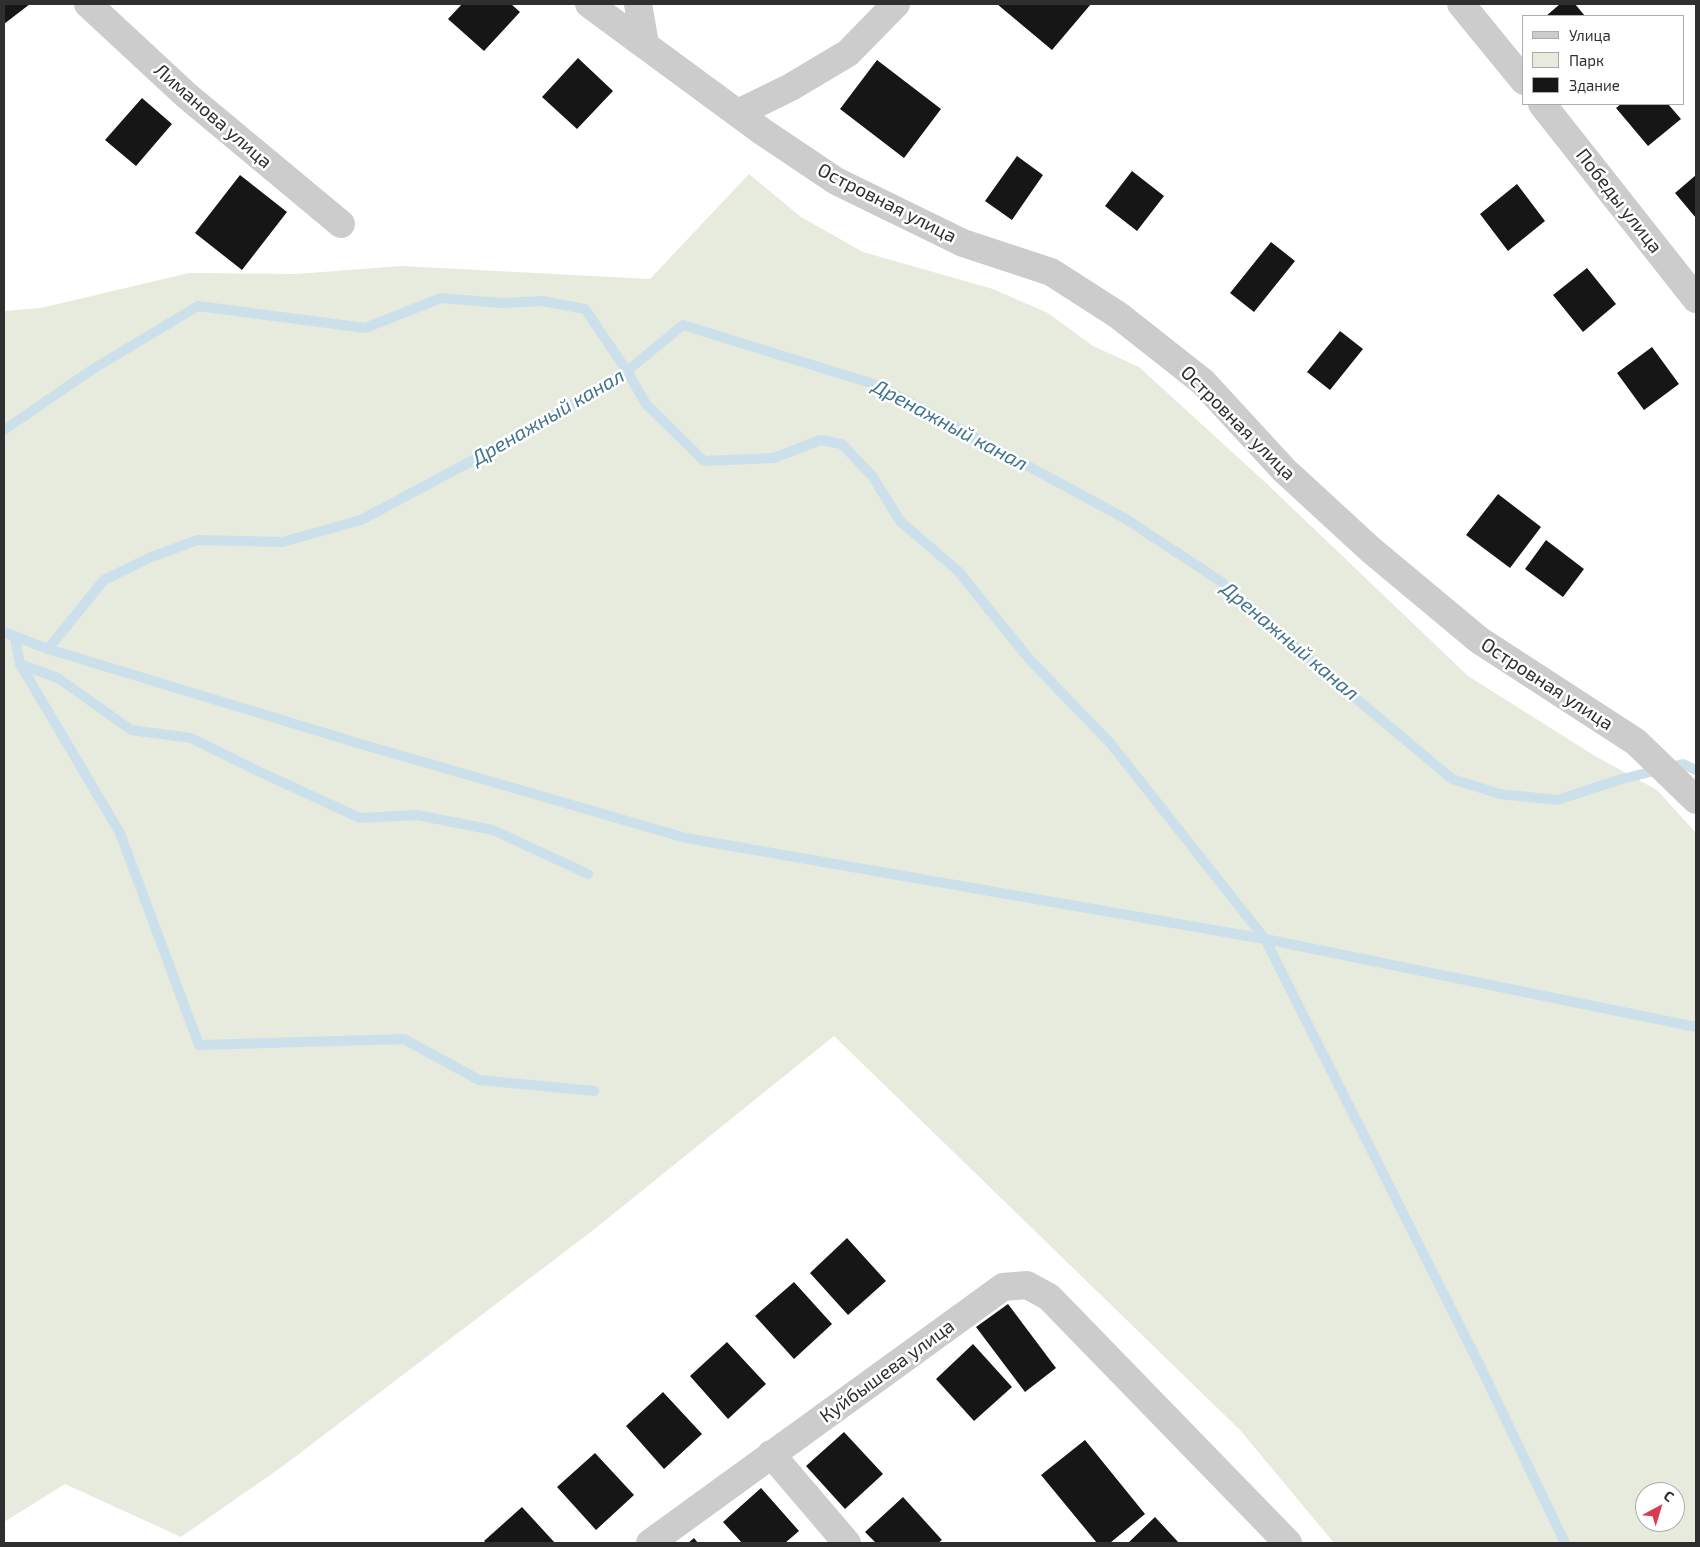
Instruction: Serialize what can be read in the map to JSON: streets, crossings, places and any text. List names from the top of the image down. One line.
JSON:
{"streets":{"street":["Лиманова улица","Победы улица","Островная улица","Куйбышева улица"]},"water":["Дренажный канал"],"legend":["Улица","Парк","Здание"],"north":"top right"}
